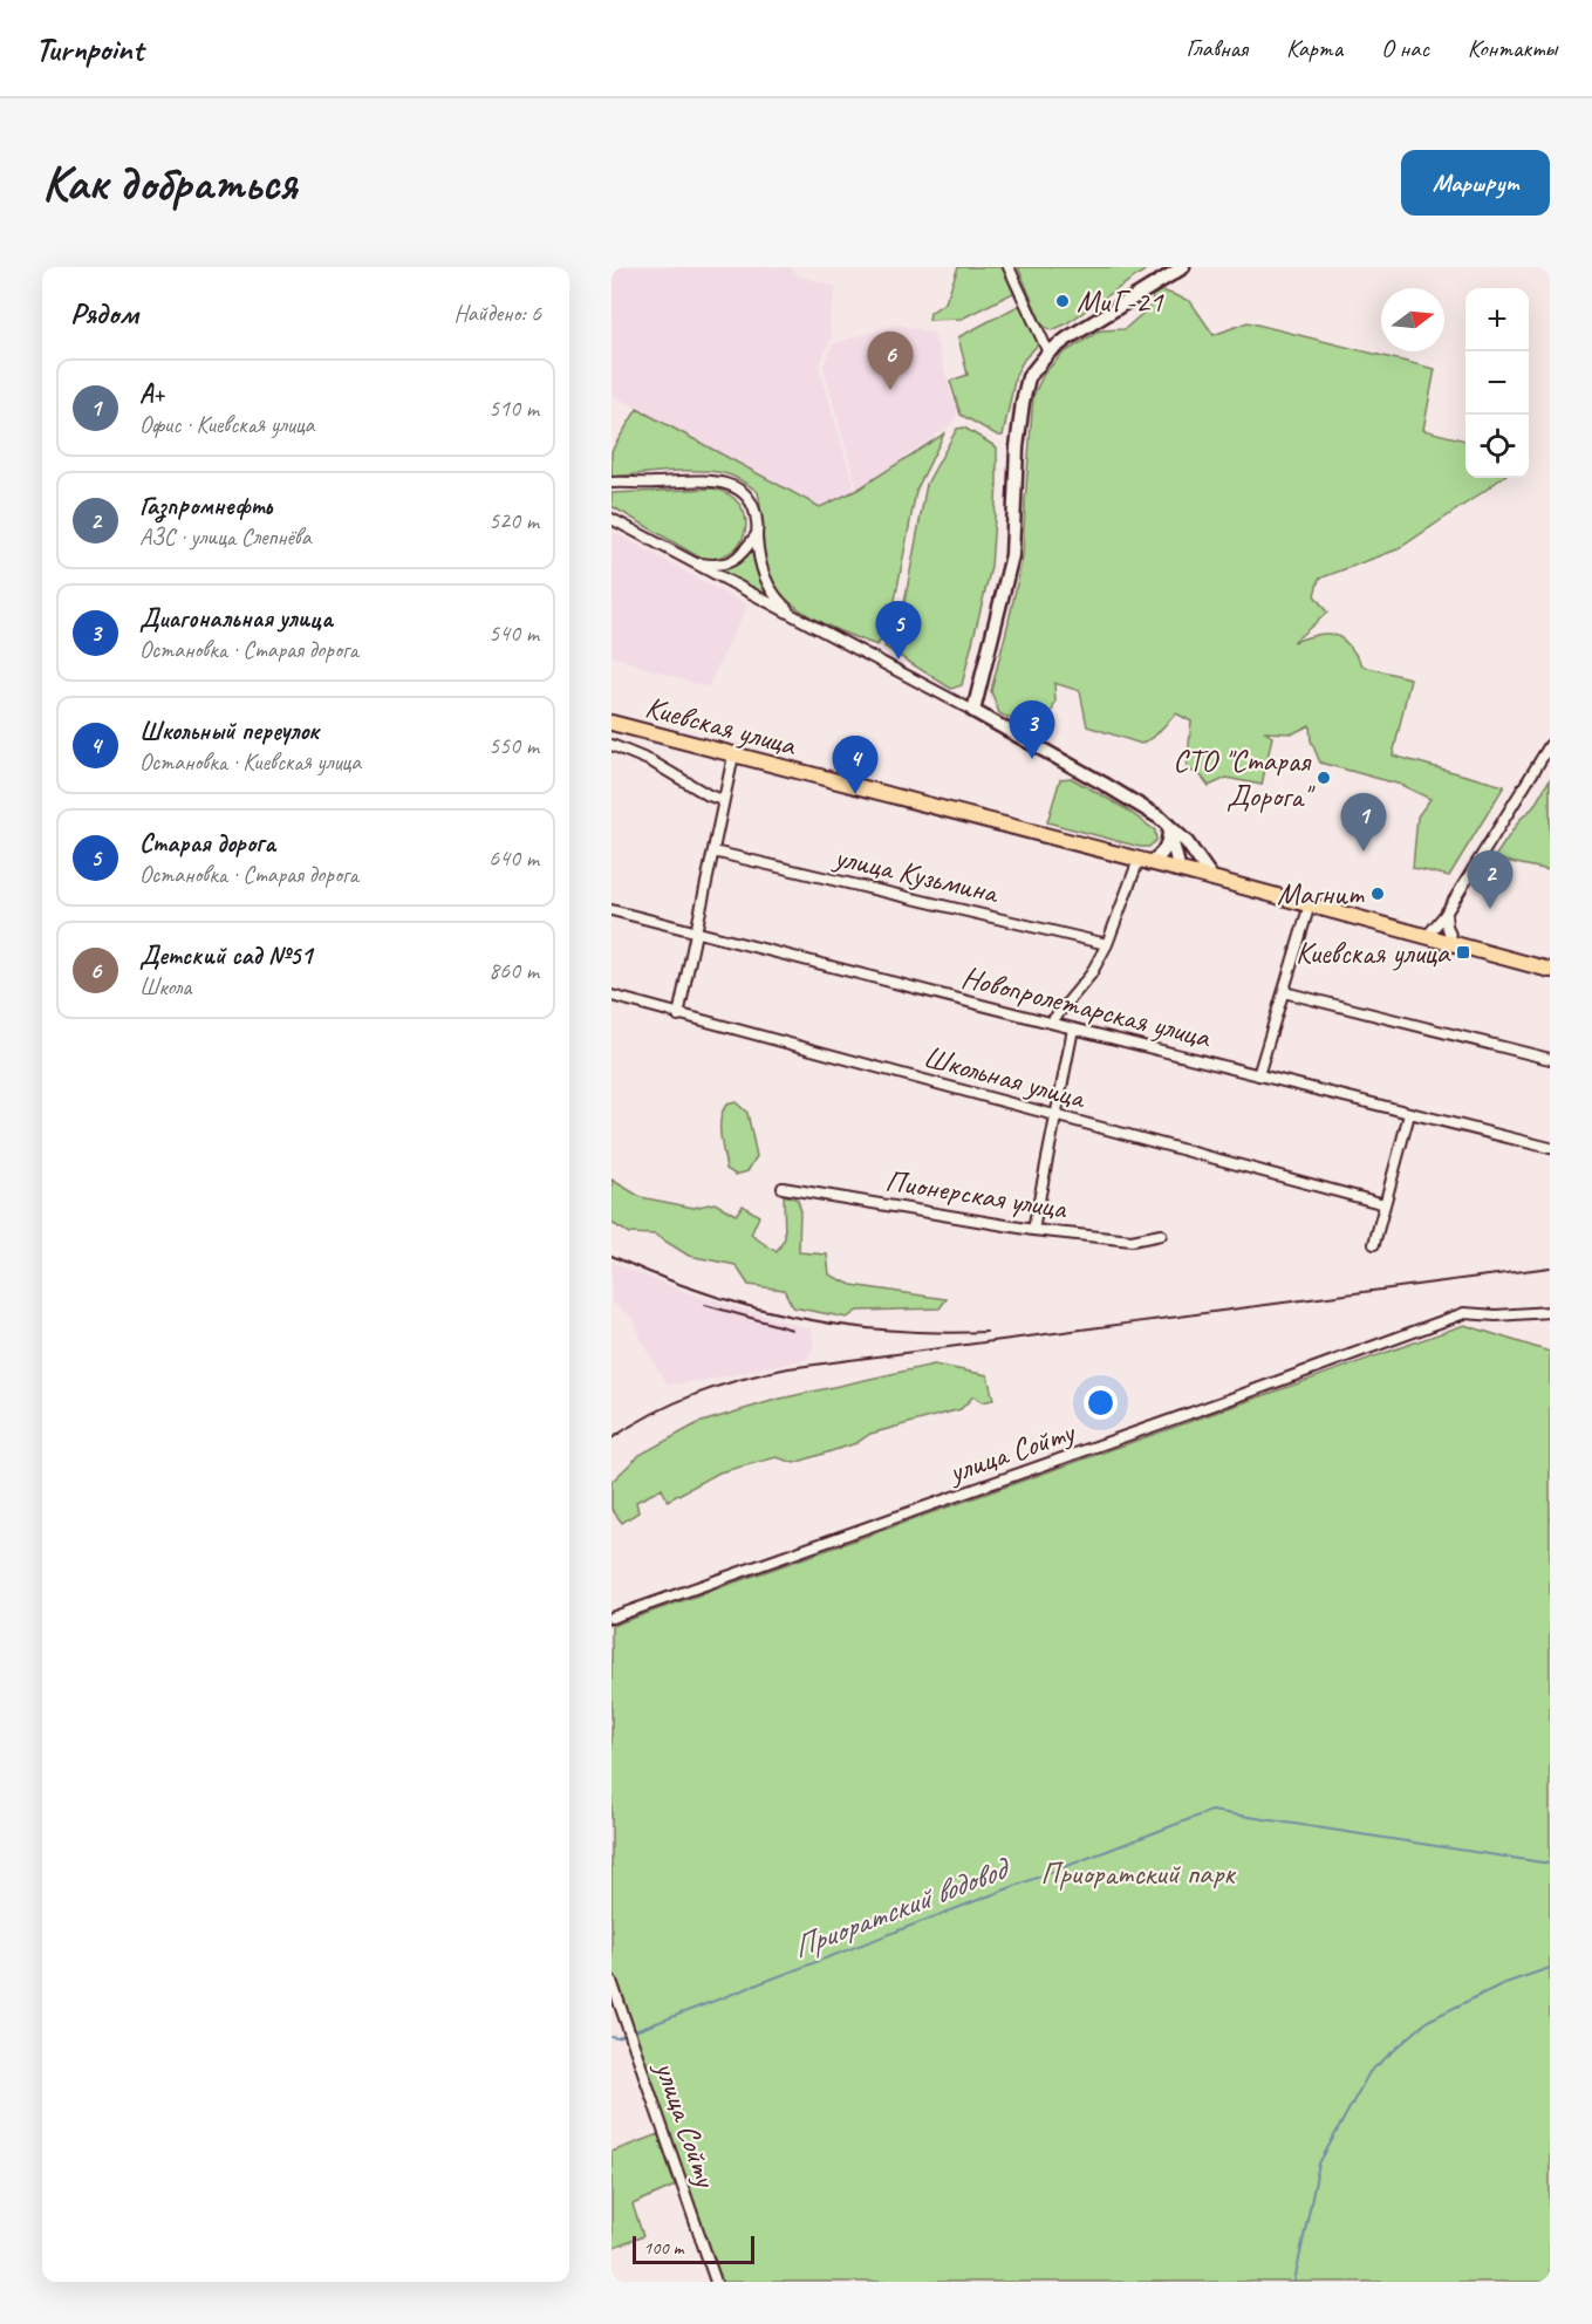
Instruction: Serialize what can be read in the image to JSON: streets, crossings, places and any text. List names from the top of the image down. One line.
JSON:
{"streets":{"main road":["Киевская улица"],"street":["улица Кузьмина","Новопролетарская улица","Школьная улица","Пионерская улица","улица Сойту"]},"water":["Приоратский водовод"],"parks":["Приоратский парк"],"places":{"other":["МиГ-21","СТО \"Старая Дорога\"","Магнит"],"transit":["Киевская улица"]},"scale_bar":"100 m","north":"right","page":{"header":"Turnpoint","nav":["Главная","Карта","О нас","Контакты"],"buttons":"Маршрут","title":"Как добраться","heading":["Рядом","Найдено: 6"],"map_buttons":["+","−"],"pins":["6","5","3","4","1","2"],"list":[{"mark":"1","name":"А+","note":"Офис · Киевская улица","value":"510 m"},{"mark":"2","name":"Газпромнефть","note":"АЗС · улица Слепнёва","value":"520 m"},{"mark":"3","name":"Диагональная улица","note":"Остановка · Старая дорога","value":"540 m"},{"mark":"4","name":"Школьный переулок","note":"Остановка · Киевская улица","value":"550 m"},{"mark":"5","name":"Старая дорога","note":"Остановка · Старая дорога","value":"640 m"},{"mark":"6","name":"Детский сад №51","note":"Школа","value":"860 m"}],"scale":"100 m"}}
